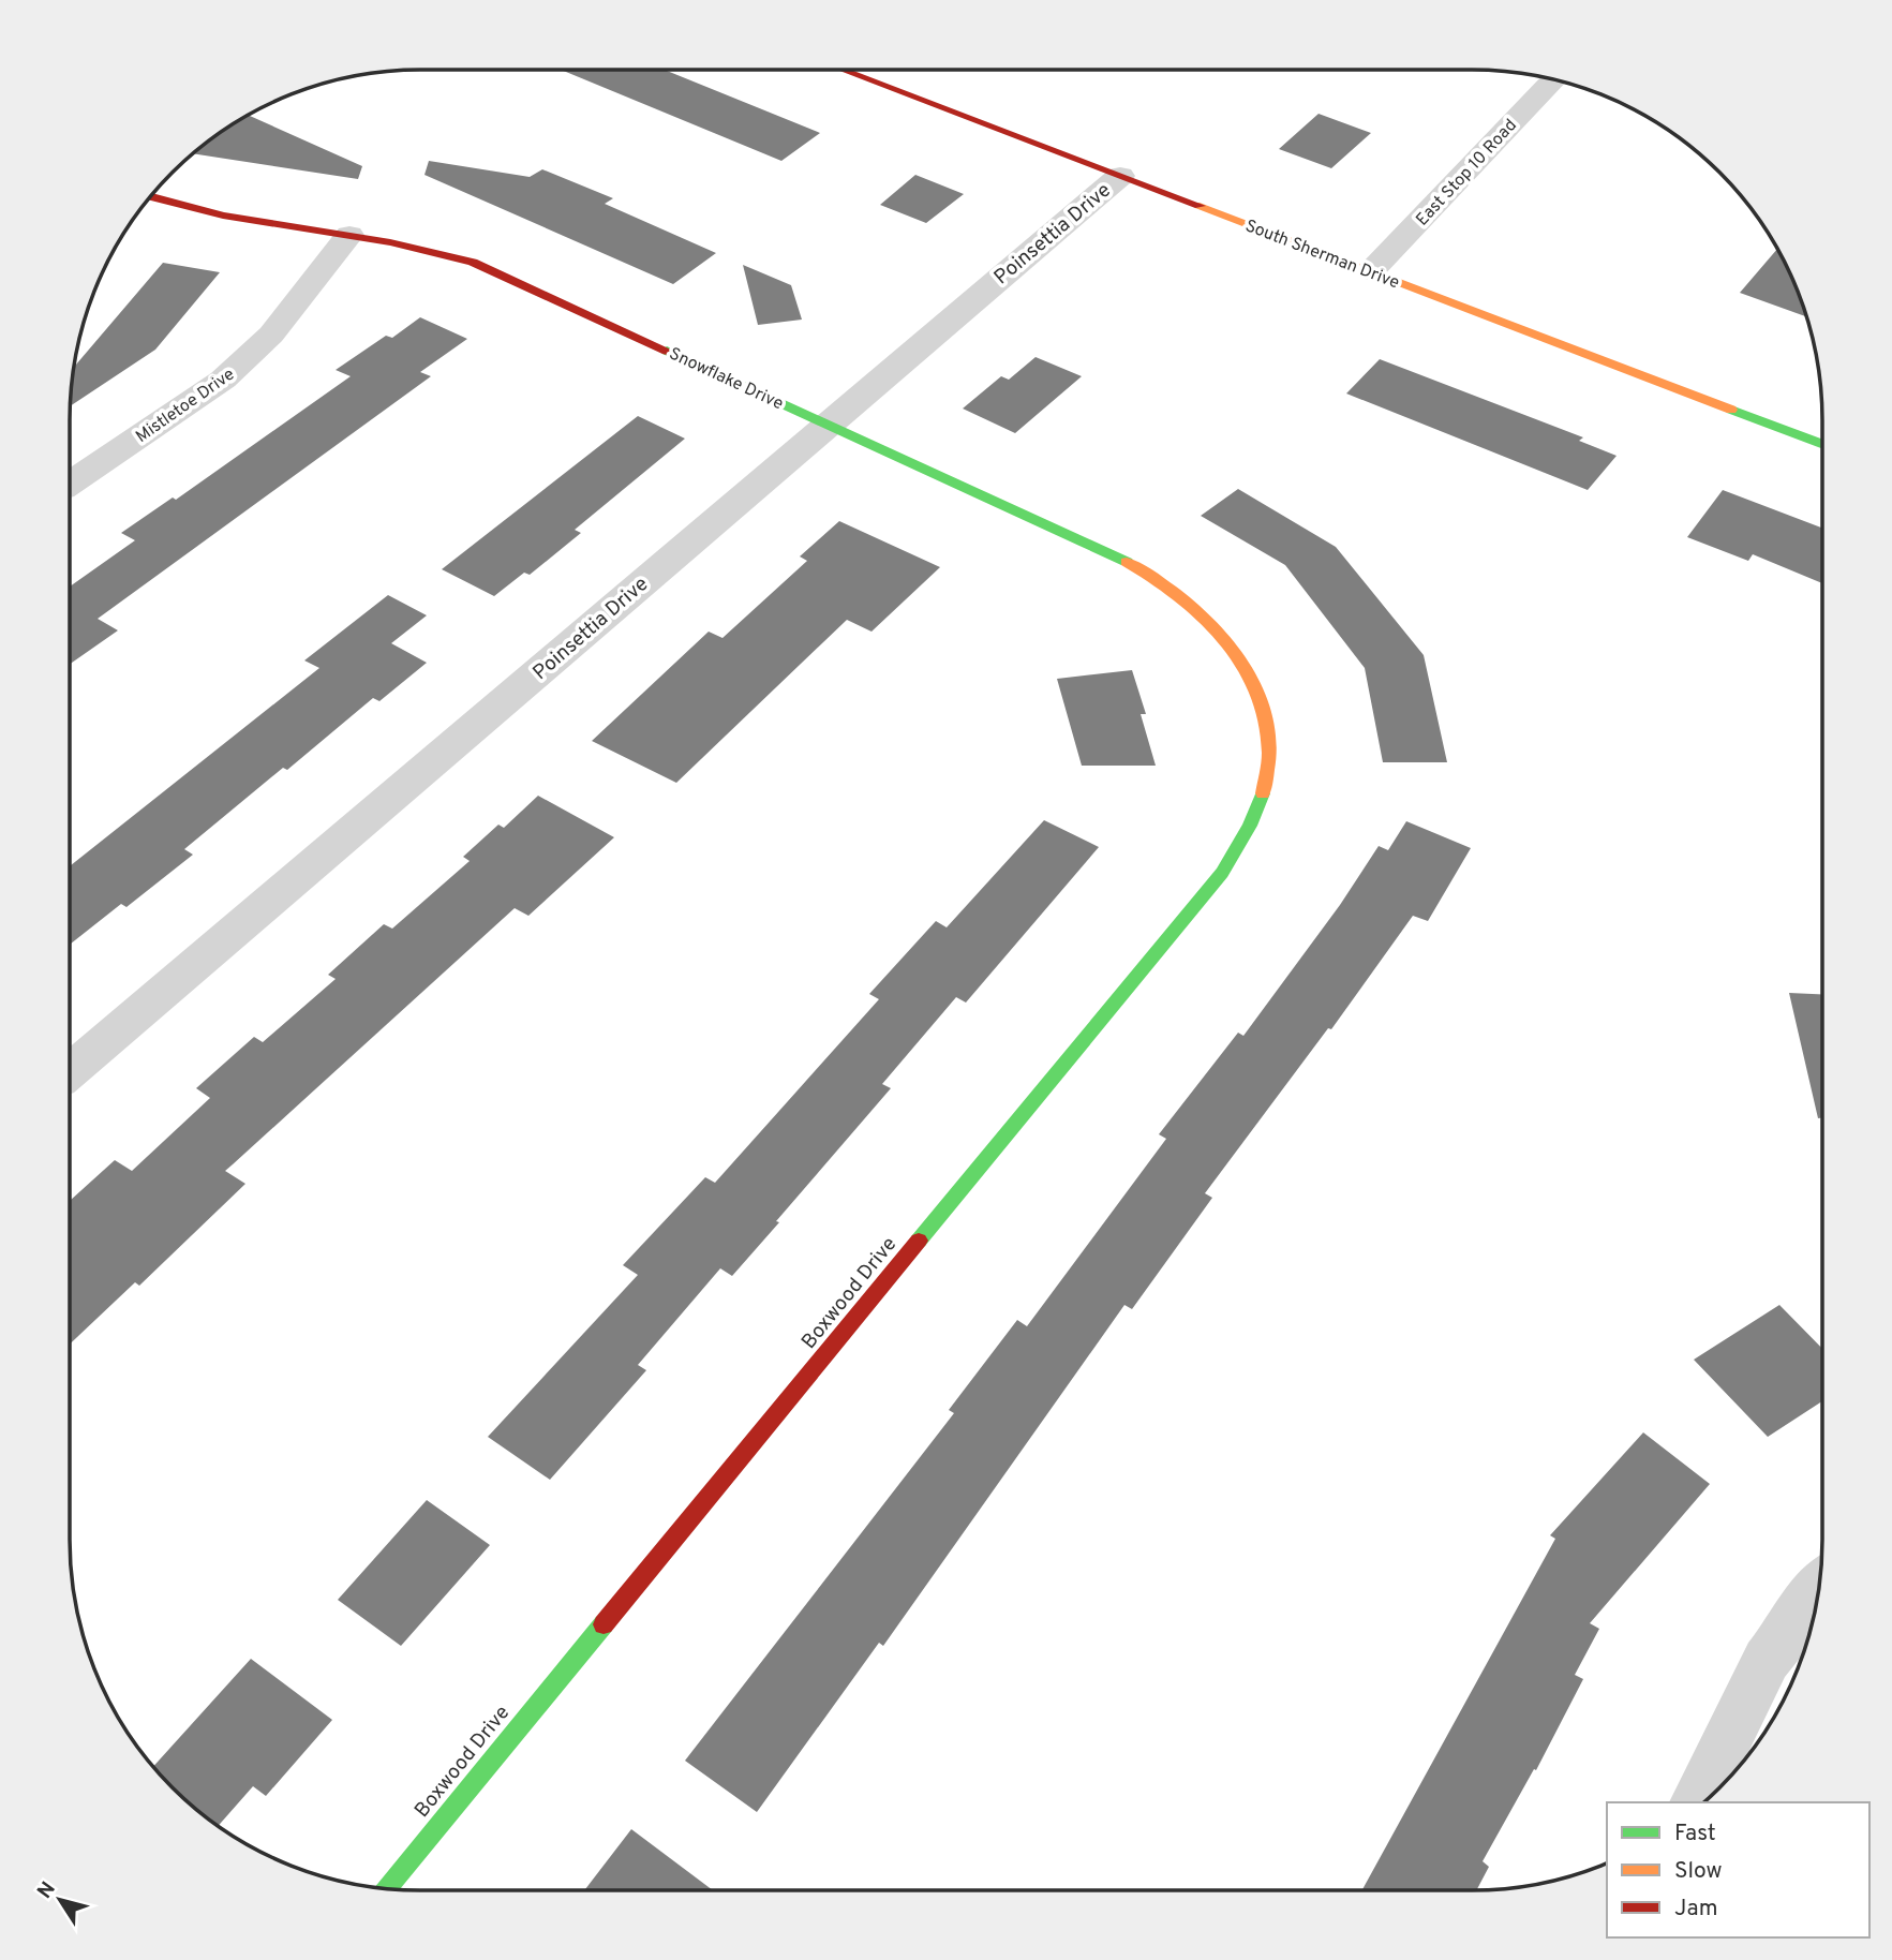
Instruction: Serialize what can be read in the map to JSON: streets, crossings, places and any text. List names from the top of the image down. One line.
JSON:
{"streets":{"street":["East Stop 10 Road","Poinsettia Drive","South Sherman Drive","Snowflake Drive","Mistletoe Drive","Boxwood Drive"]},"crossings":[["East Stop 10 Road","South Sherman Drive"],["Poinsettia Drive","South Sherman Drive"],["Poinsettia Drive","Snowflake Drive"],["Snowflake Drive","Mistletoe Drive"],["Snowflake Drive","Boxwood Drive"]],"legend":["Fast","Slow","Jam"],"north":"top left"}
